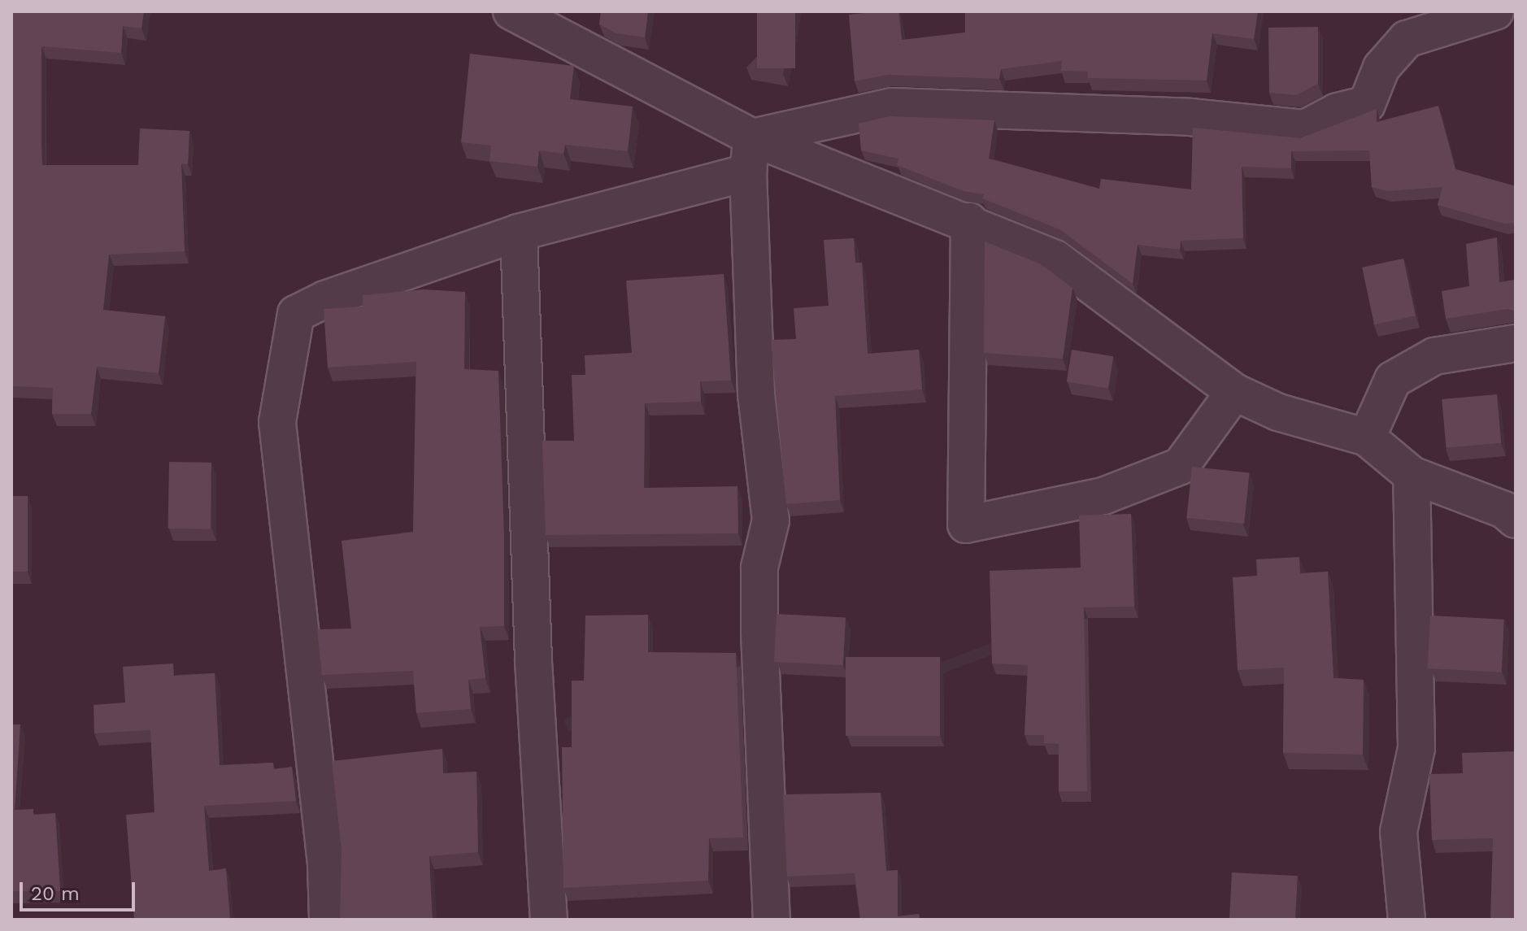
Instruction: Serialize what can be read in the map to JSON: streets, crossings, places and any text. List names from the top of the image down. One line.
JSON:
{"scale_bar":"20 m"}
